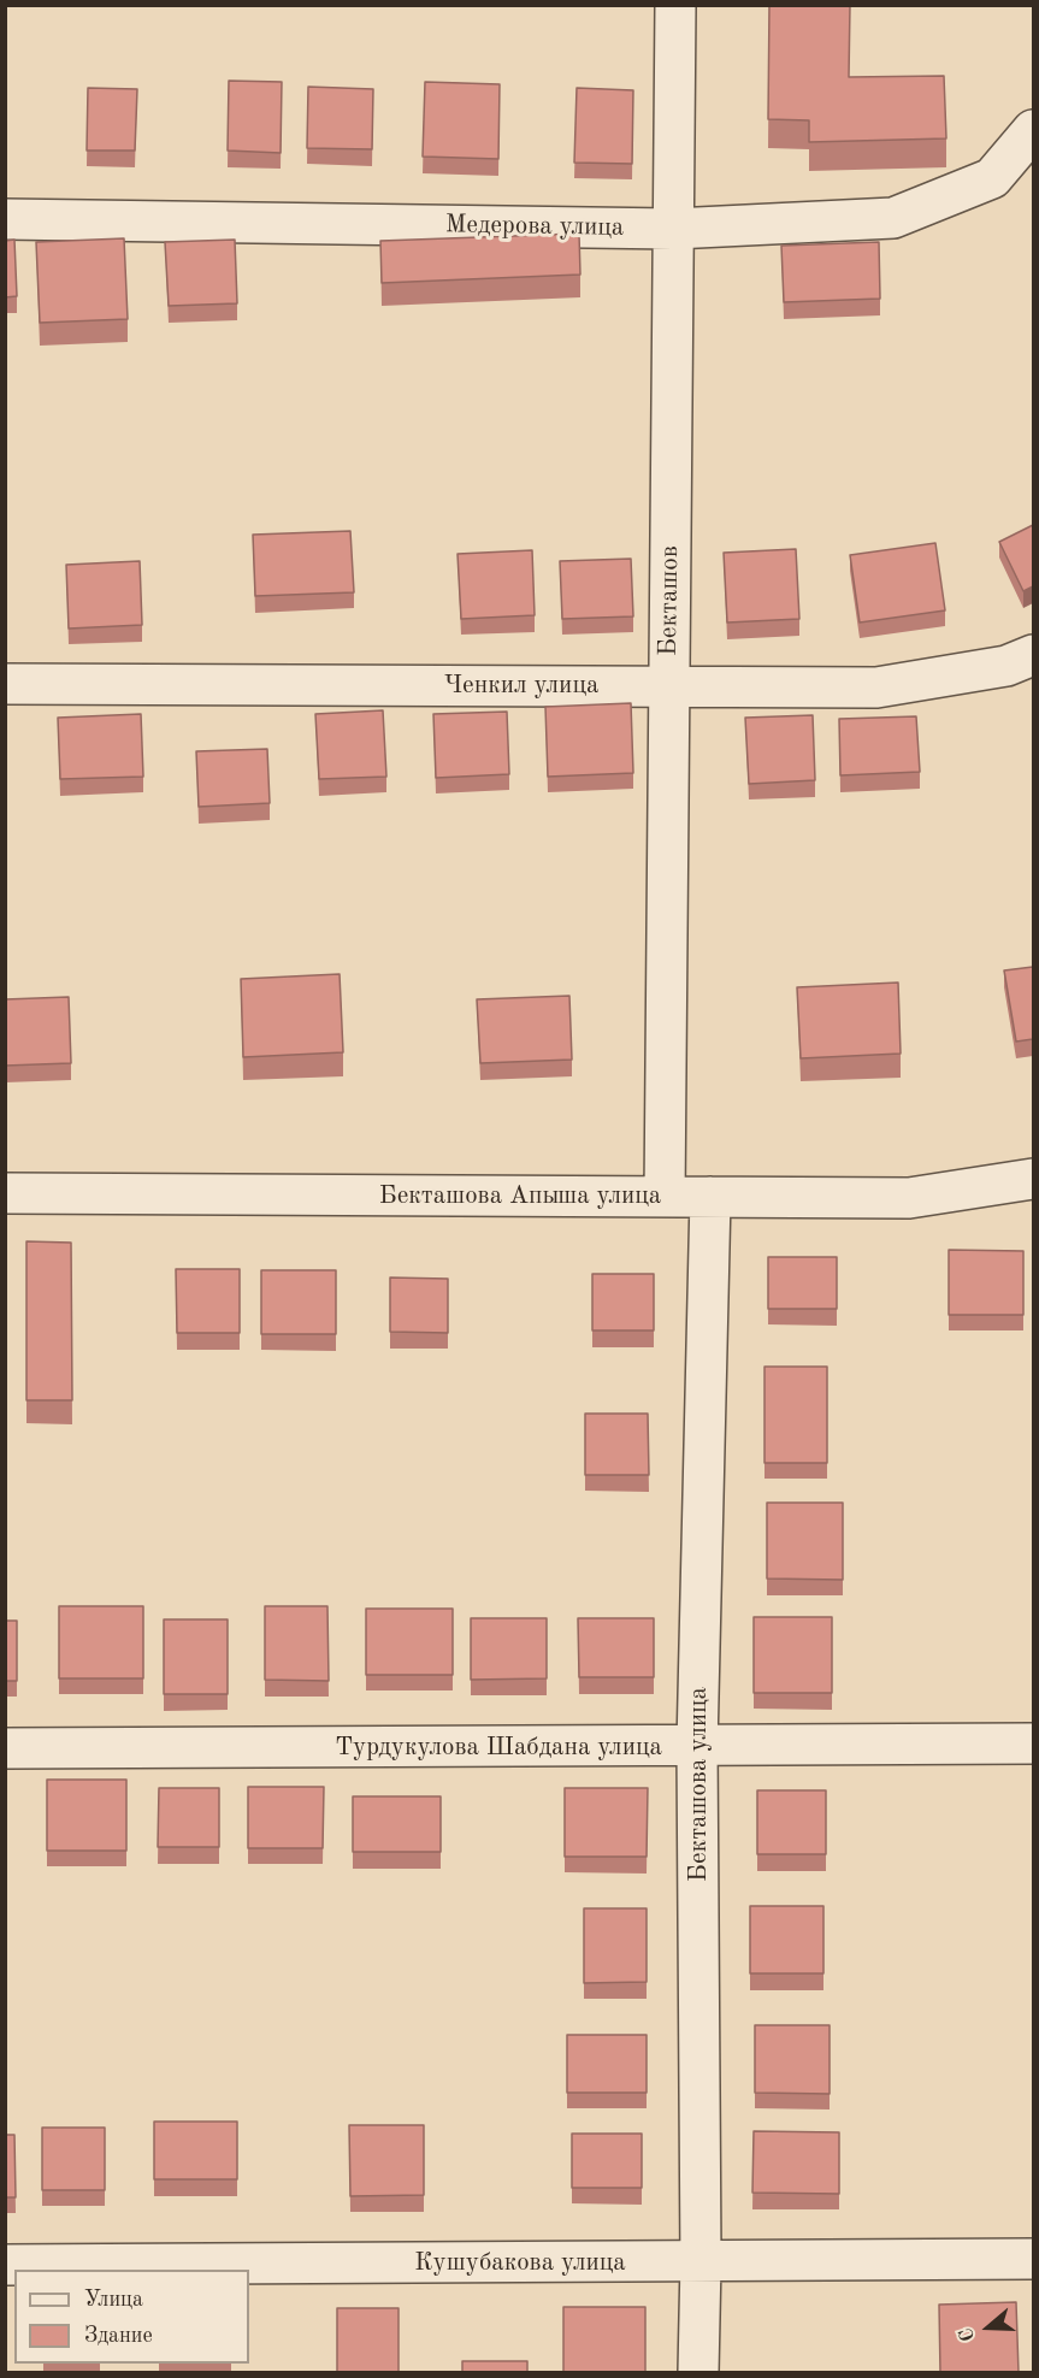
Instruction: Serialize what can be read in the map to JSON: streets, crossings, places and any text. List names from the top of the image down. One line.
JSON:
{"streets":{"street":["Медерова улица","Бекташов","Ченкил улица","Бекташова Апыша улица","Турдукулова Шабдана улица","Бекташова улица","Кушубакова улица"]},"crossings":[["Медерова улица","Бекташов"],["Бекташов","Ченкил улица"],["Бекташов","Бекташова Апыша улица"],["Бекташова Апыша улица","Бекташова улица"],["Турдукулова Шабдана улица","Бекташова улица"],["Бекташова улица","Кушубакова улица"]],"legend":["Улица","Здание"],"north":"left"}
